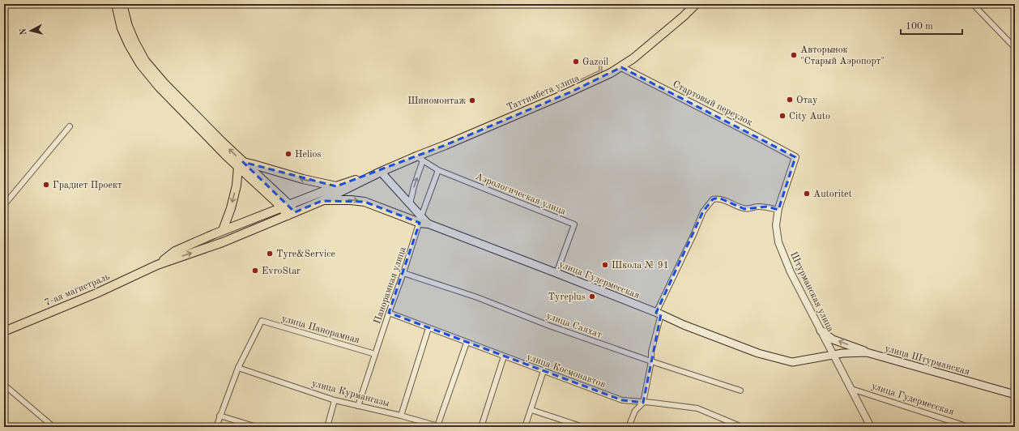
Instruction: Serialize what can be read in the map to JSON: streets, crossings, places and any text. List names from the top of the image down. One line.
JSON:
{"streets":{"main road":["Таттимбета улица","улица Гудермесская","7-ая магистраль","улица Штурманская"],"street":["Стартовый переулок","Аэрологическая улица","Панорамная улица","Штурманская улица","улица Саяхат","улица Панорамная","улица Космонавтов","улица Курмангазы"]},"crossings":[["Таттимбета улица","Стартовый переулок"],["Таттимбета улица","Аэрологическая улица"],["Таттимбета улица","улица Гудермесская"],["Стартовый переулок","Штурманская улица"],["Аэрологическая улица","улица Гудермесская"],["Аэрологическая улица","Панорамная улица"],["улица Гудермесская","Панорамная улица"],["улица Гудермесская","Штурманская улица"],["улица Гудермесская","улица Штурманская"],["Панорамная улица","улица Саяхат"],["Панорамная улица","улица Панорамная"],["Панорамная улица","улица Космонавтов"],["Панорамная улица","улица Курмангазы"],["Штурманская улица","улица Штурманская"],["улица Панорамная","улица Курмангазы"]],"places":["Авторынок \"Старый Аэропорт\"","Gazoil","Отау","Шиномонтаж","City Auto","Helios","Градиет Проект","Autoritet","Tyre&Service","Школа № 91","EvroStar","Tyreplus"],"scale_bar":"100 m","north":"left"}
